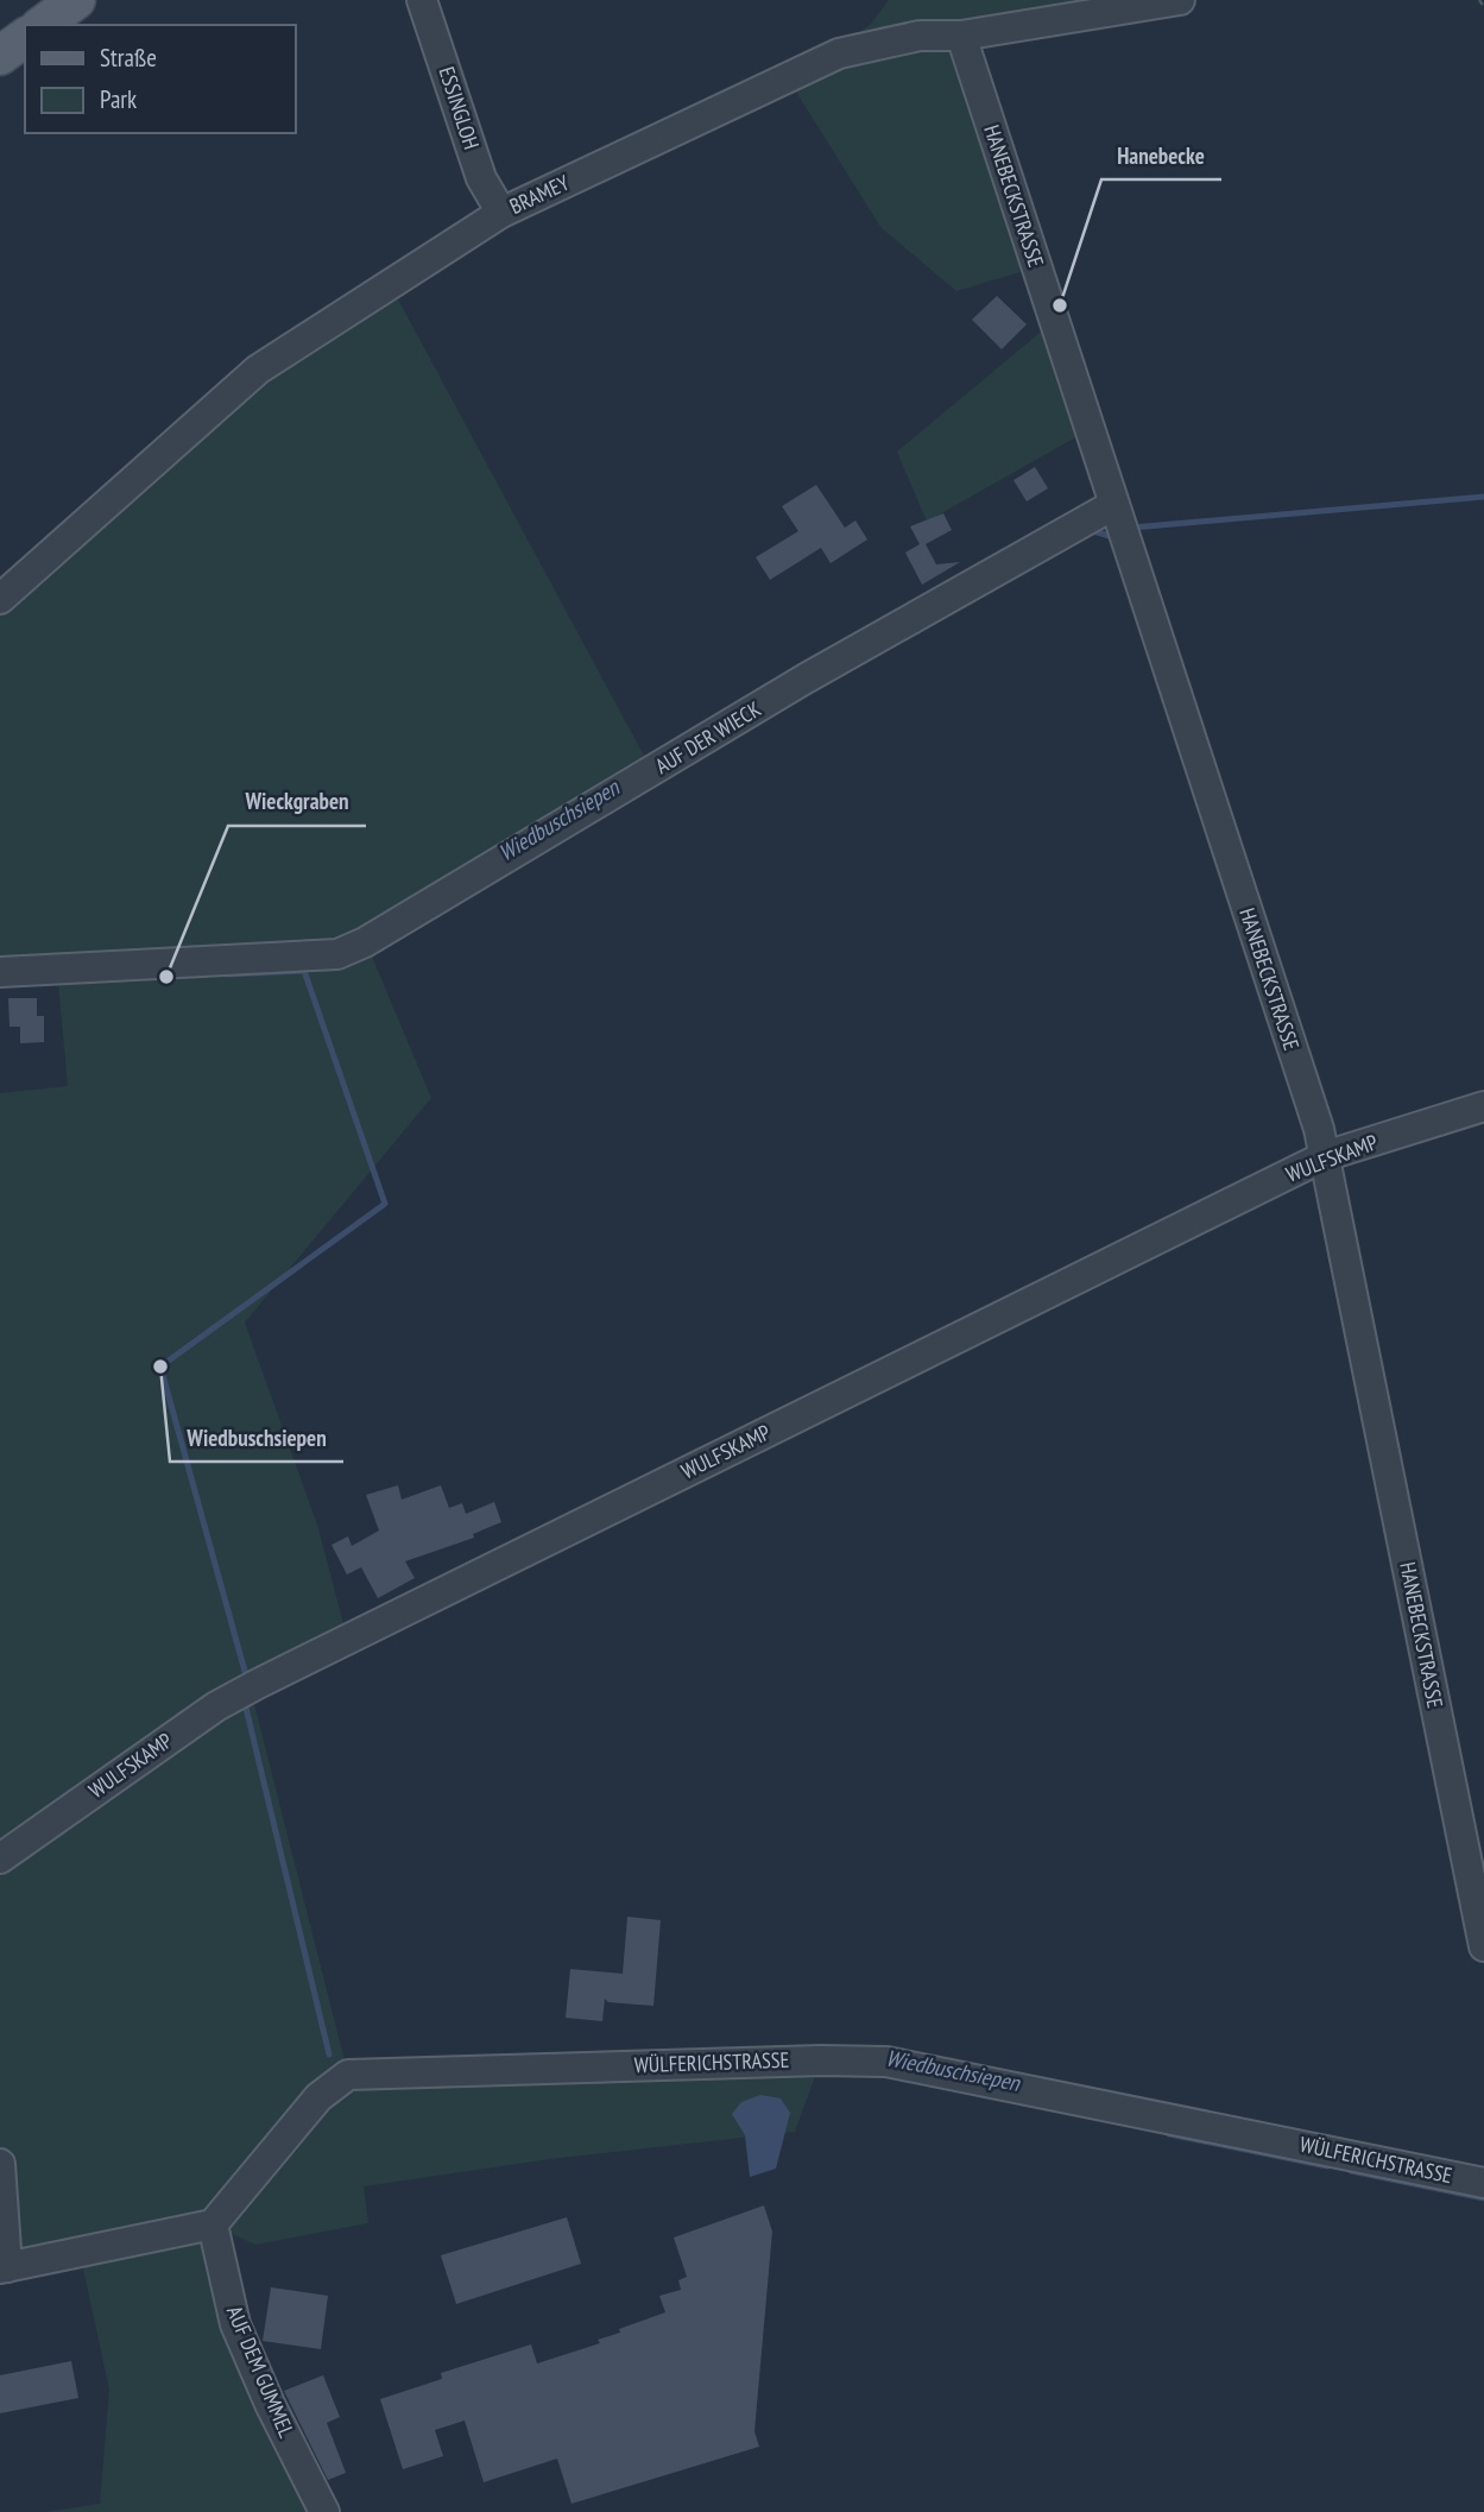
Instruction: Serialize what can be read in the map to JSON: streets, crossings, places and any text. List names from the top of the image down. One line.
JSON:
{"streets":{"street":["ESSINGLOH","BRAMEY","HANEBECKSTRASSE","AUF DER WIECK","WULFSKAMP","WÜLFERICHSTRASSE","AUF DEM GUMMEL"]},"crossings":[["ESSINGLOH","BRAMEY"],["BRAMEY","HANEBECKSTRASSE"],["HANEBECKSTRASSE","AUF DER WIECK"],["HANEBECKSTRASSE","WULFSKAMP"],["WÜLFERICHSTRASSE","AUF DEM GUMMEL"]],"water":["Wiedbuschsiepen"],"places":["Hanebecke","Wieckgraben","Wiedbuschsiepen"],"legend":["Straße","Park"]}
